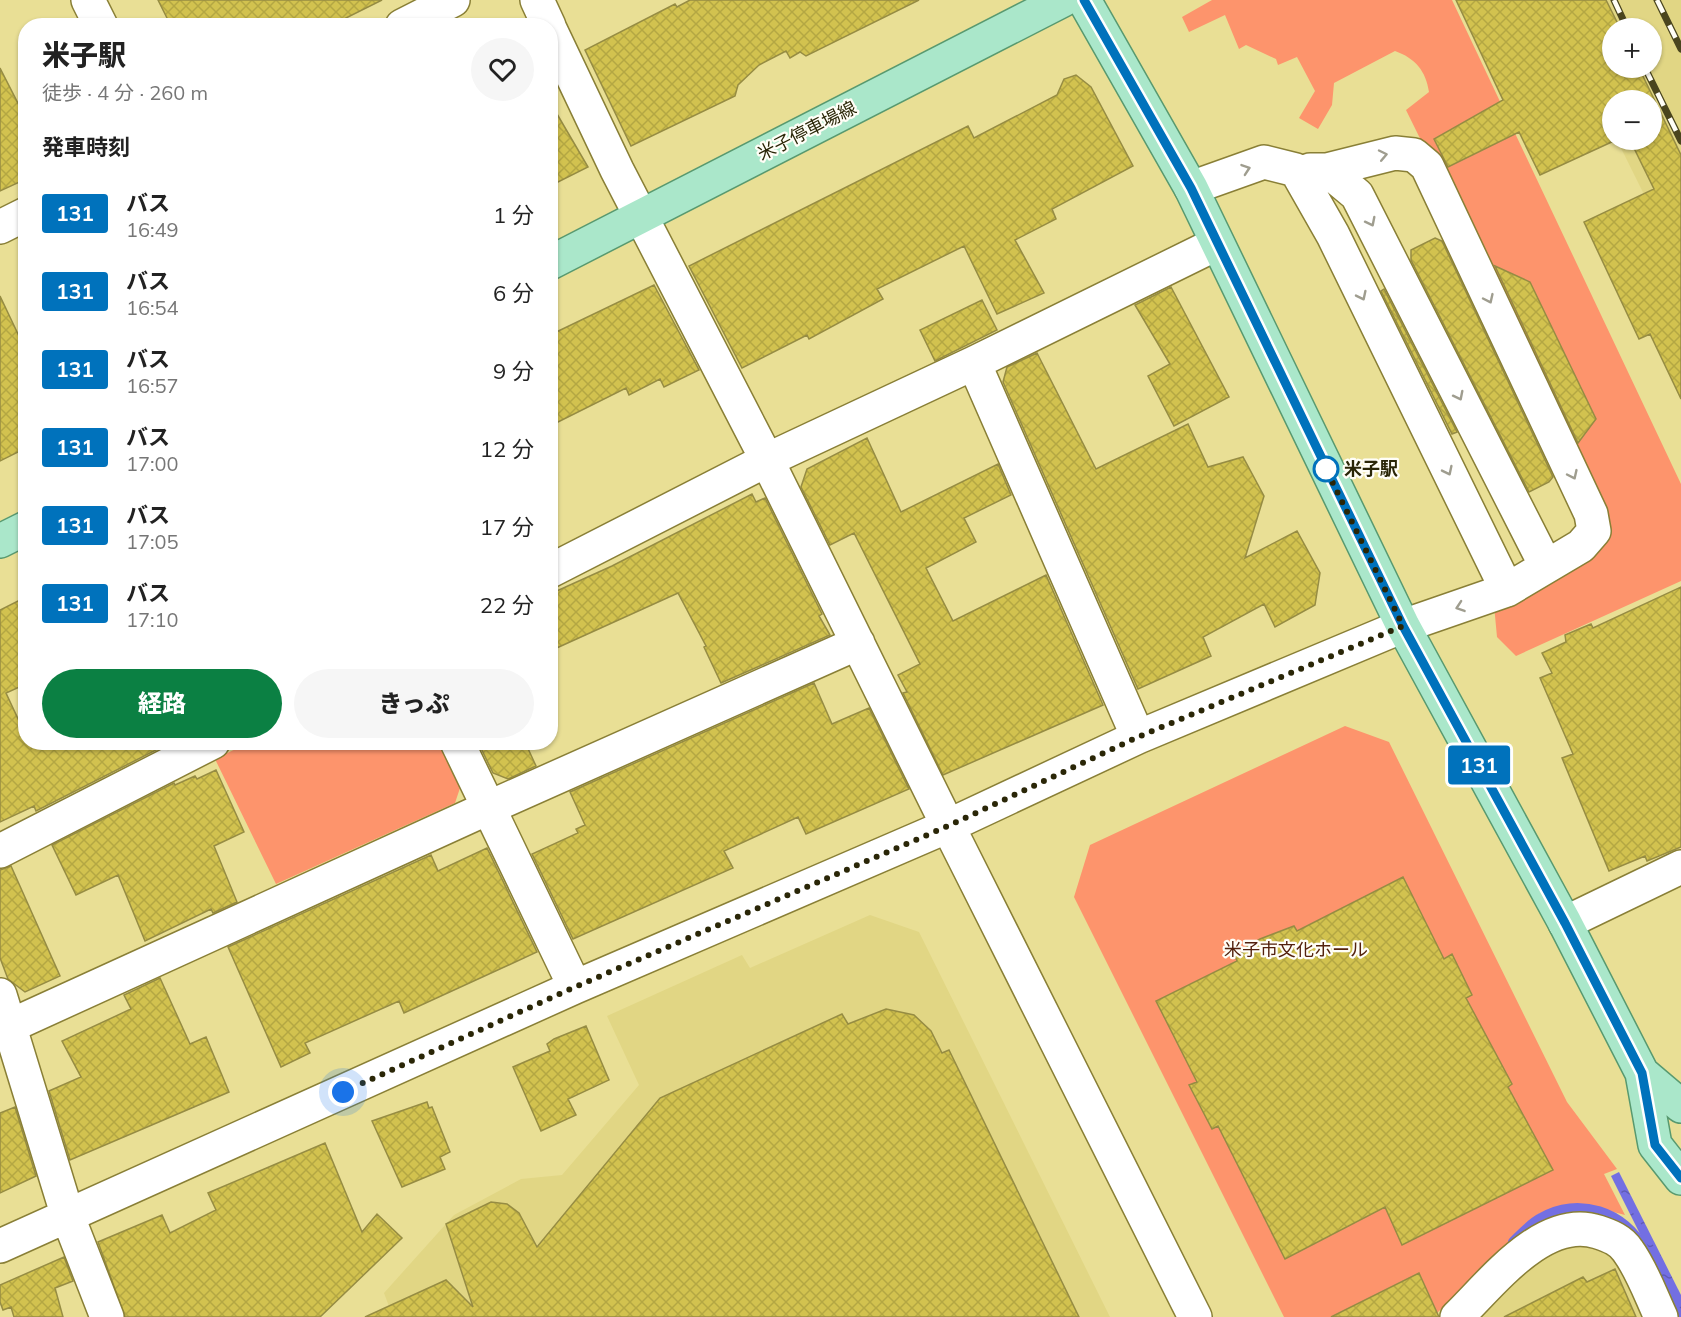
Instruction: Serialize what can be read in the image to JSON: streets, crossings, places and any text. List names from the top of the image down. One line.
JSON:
{"streets":{"main road":["米子停車場線"]},"parks":["米子市文化ホール"],"places":["米子駅"],"lines":["bus line 131"],"page":{"on_map":"131","map_buttons":["+","−"],"heading":[["米子駅","徒歩 · 4 分 · 260 m"],"発車時刻"],"list":[{"mark":"131","name":"バス","note":"16:49","value":"1 分"},{"mark":"131","name":"バス","note":"16:54","value":"6 分"},{"mark":"131","name":"バス","note":"16:57","value":"9 分"},{"mark":"131","name":"バス","note":"17:00","value":"12 分"},{"mark":"131","name":"バス","note":"17:05","value":"17 分"},{"mark":"131","name":"バス","note":"17:10","value":"22 分"}],"buttons":["経路","きっぷ"]}}
